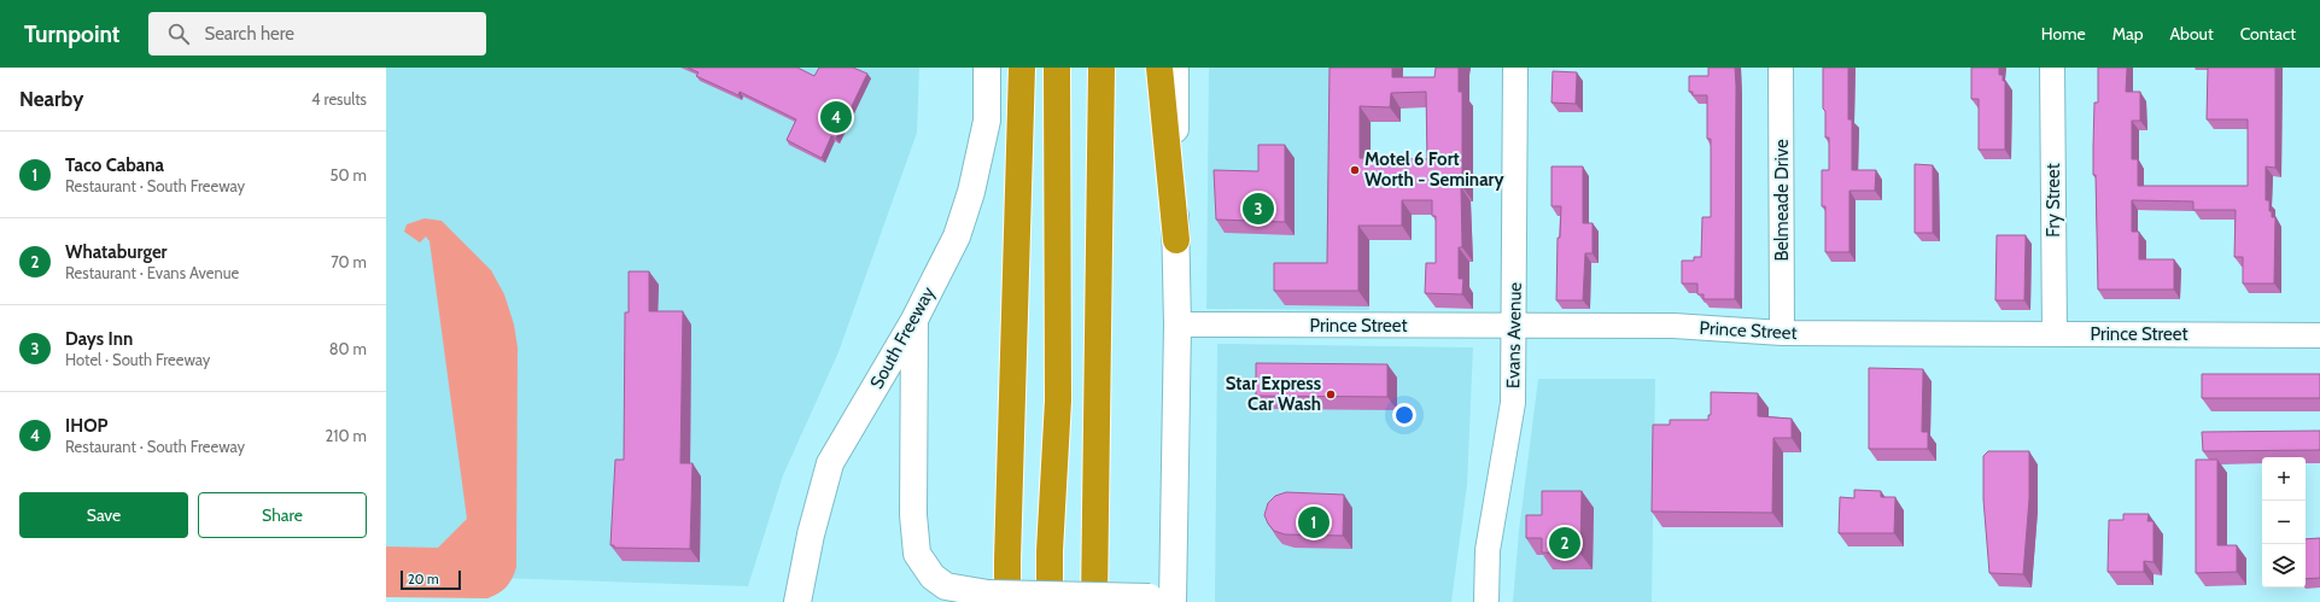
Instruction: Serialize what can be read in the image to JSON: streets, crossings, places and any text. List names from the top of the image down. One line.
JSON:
{"streets":{"main road":["South Freeway"],"street":["Belmeade Drive","Fry Street","Prince Street","Evans Avenue"]},"crossings":[["Belmeade Drive","Prince Street"],["Fry Street","Prince Street"],["Prince Street","Evans Avenue"]],"places":["Motel 6 Fort Worth - Seminary","Star Express Car Wash"],"scale_bar":"20 m","page":{"header":"Turnpoint","search":"Search here","nav":["Home","Map","About","Contact"],"heading":["Nearby","4 results"],"pins":["4","3","1","2"],"list":[{"mark":"1","name":"Taco Cabana","note":"Restaurant · South Freeway","value":"50 m"},{"mark":"2","name":"Whataburger","note":"Restaurant · Evans Avenue","value":"70 m"},{"mark":"3","name":"Days Inn","note":"Hotel · South Freeway","value":"80 m"},{"mark":"4","name":"IHOP","note":"Restaurant · South Freeway","value":"210 m"}],"map_buttons":["+","−"],"buttons":["Save","Share"],"scale":"20 m"}}
